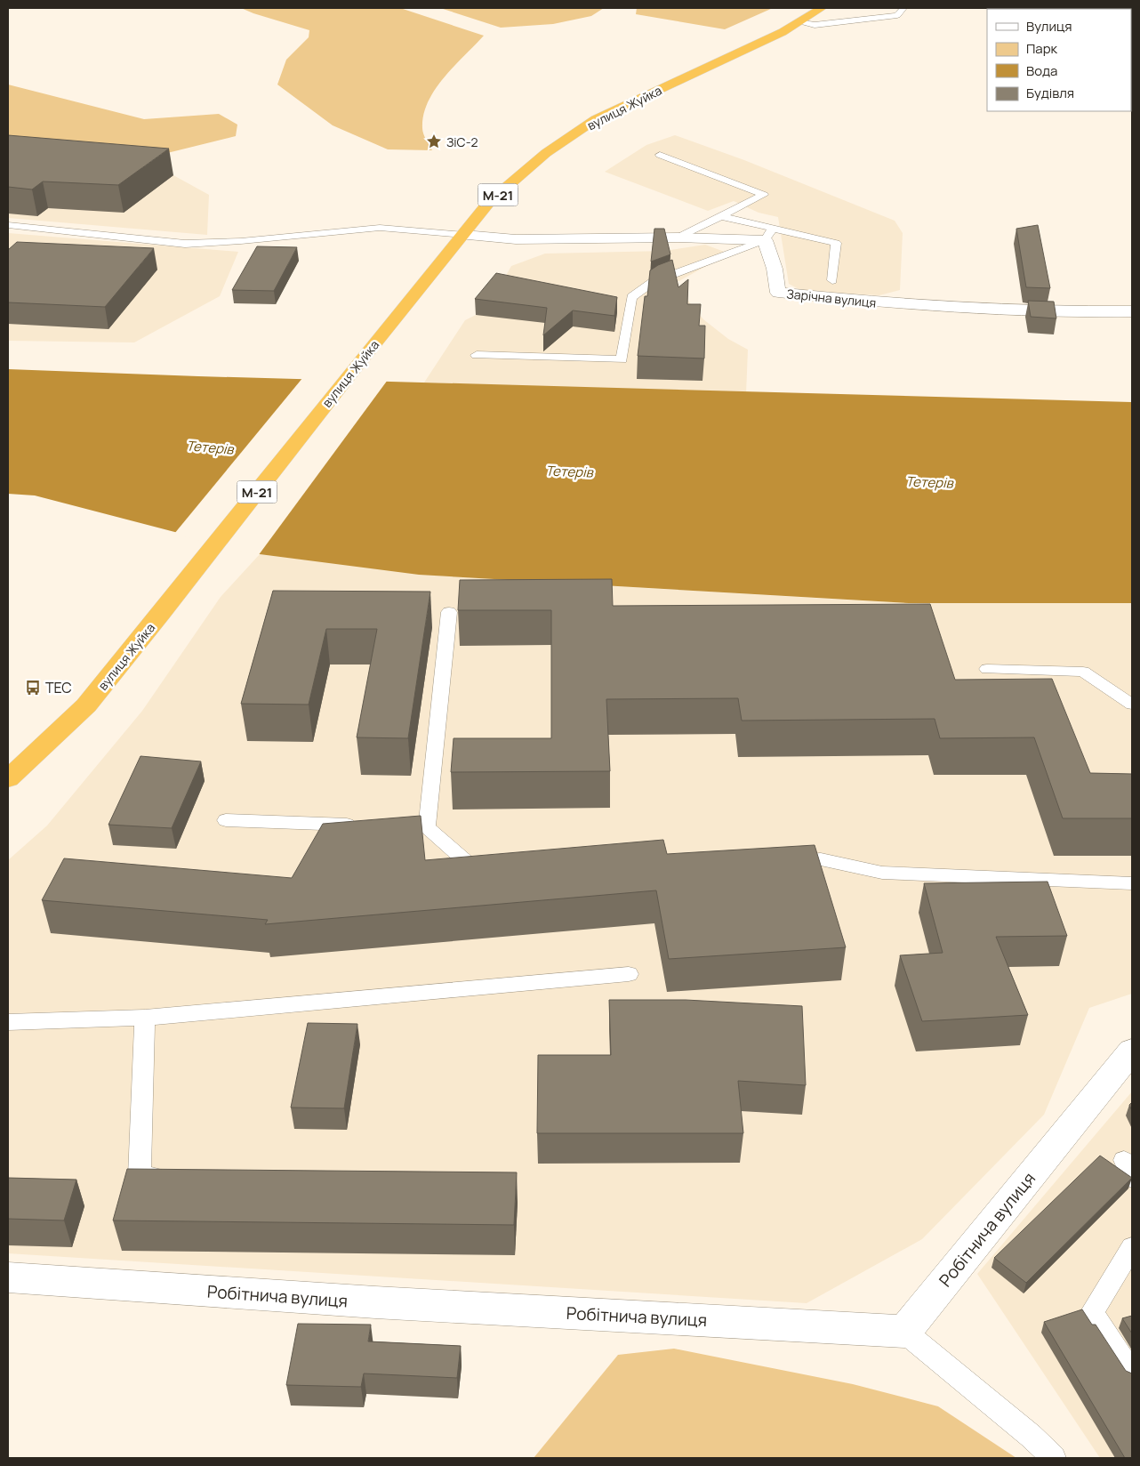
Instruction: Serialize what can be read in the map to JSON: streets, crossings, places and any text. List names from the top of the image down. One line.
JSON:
{"streets":{"highway":["вулиця Жуйка","М-21"],"street":["Зарічна вулиця","Робітнича вулиця"]},"crossings":[["вулиця Жуйка","М-21"]],"water":["Тетерів"],"places":{"place":["ЗіС-2"],"bus stop":["ТЕС"]},"legend":["Вулиця","Парк","Вода","Будівля"]}
